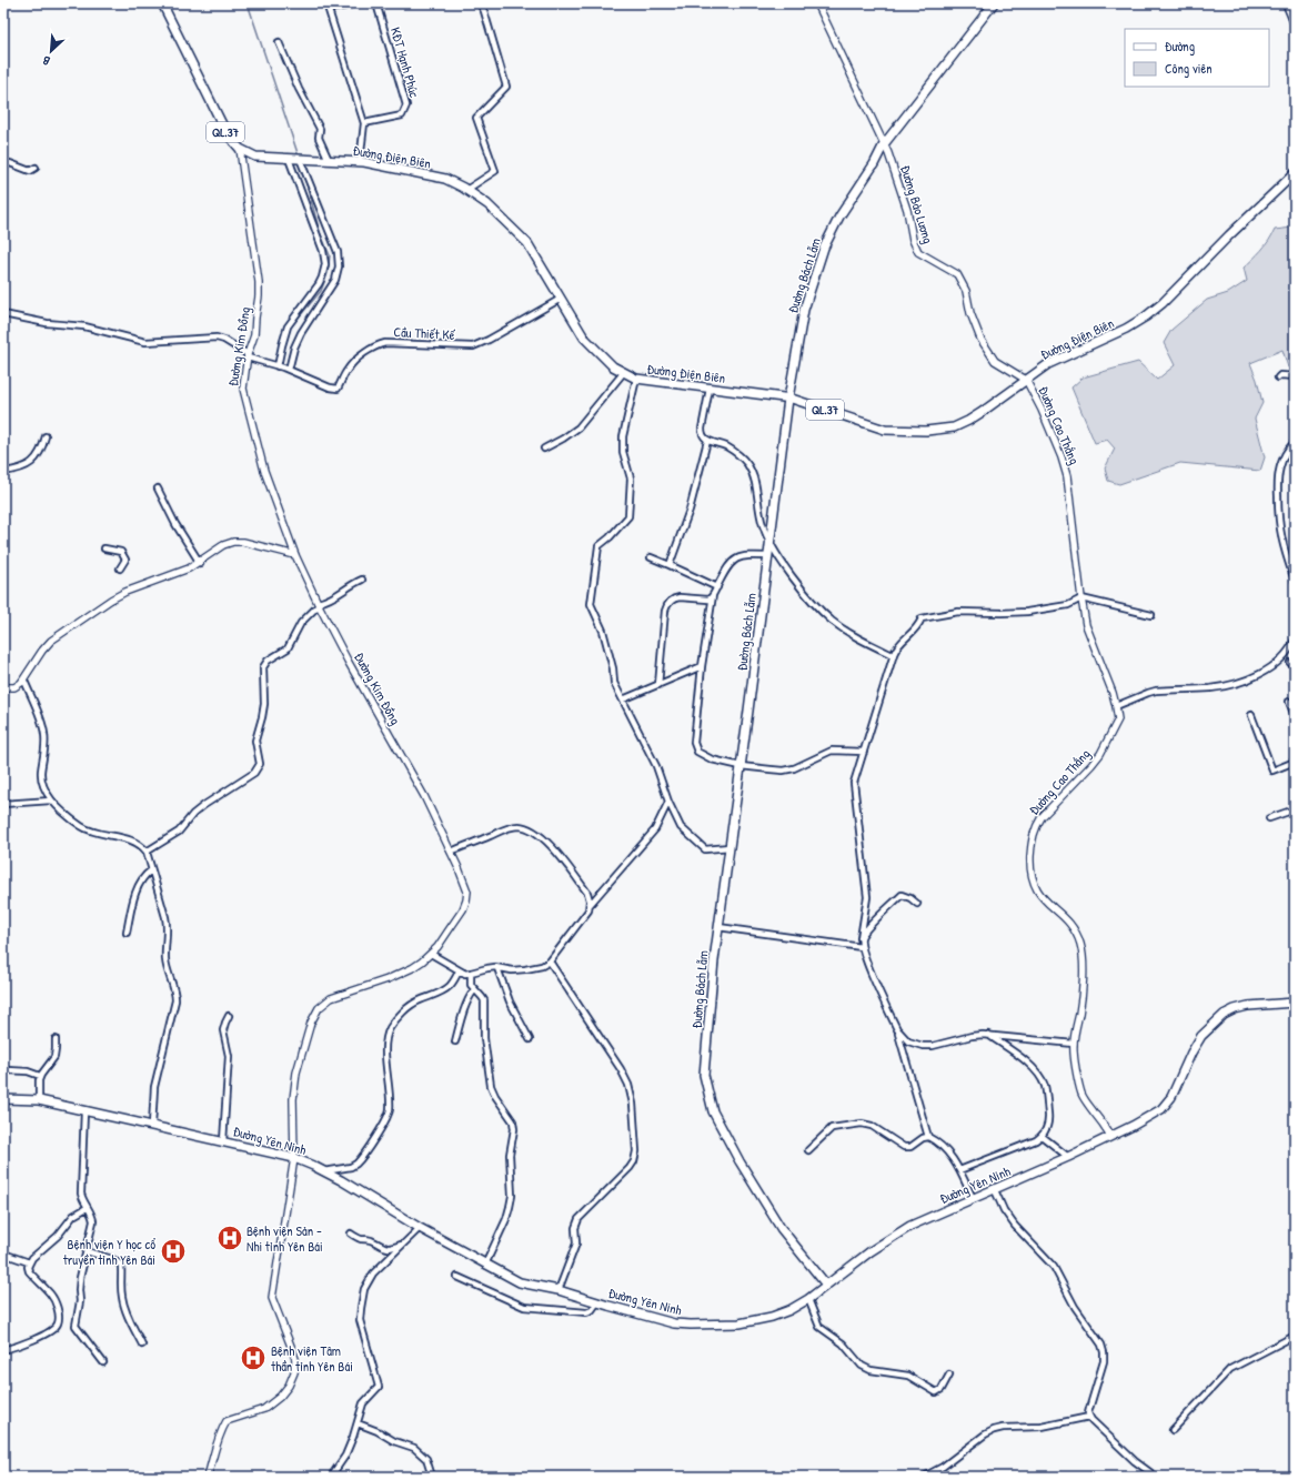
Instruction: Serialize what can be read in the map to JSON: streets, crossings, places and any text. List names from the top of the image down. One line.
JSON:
{"streets":{"main road":["QL.37","Đường Điện Biên","Đường Bách Lẫm","Đường Yên Ninh"],"street":["KĐT Hạnh Phúc","Đường Bảo Lương","Cầu Thiết Kế","Đường Kim Đồng","Đường Cao Thắng"]},"crossings":[["Đường Điện Biên","Đường Bảo Lương"],["Đường Điện Biên","Đường Bách Lẫm"],["Đường Điện Biên","Cầu Thiết Kế"],["Đường Điện Biên","Đường Kim Đồng"],["Đường Điện Biên","Đường Cao Thắng"],["Đường Bảo Lương","Đường Bách Lẫm"],["Đường Bảo Lương","Đường Cao Thắng"],["Đường Bách Lẫm","Đường Yên Ninh"],["Cầu Thiết Kế","Đường Kim Đồng"],["Đường Kim Đồng","Đường Yên Ninh"],["Đường Cao Thắng","Đường Yên Ninh"]],"places":{"hospital":["Bệnh viện Sản - Nhi tỉnh Yên Bái","Bệnh viện Y học cổ truyền tỉnh Yên Bái","Bệnh viện Tâm thần tỉnh Yên Bái"]},"legend":["Đường","Công viên"],"north":"bottom left"}
